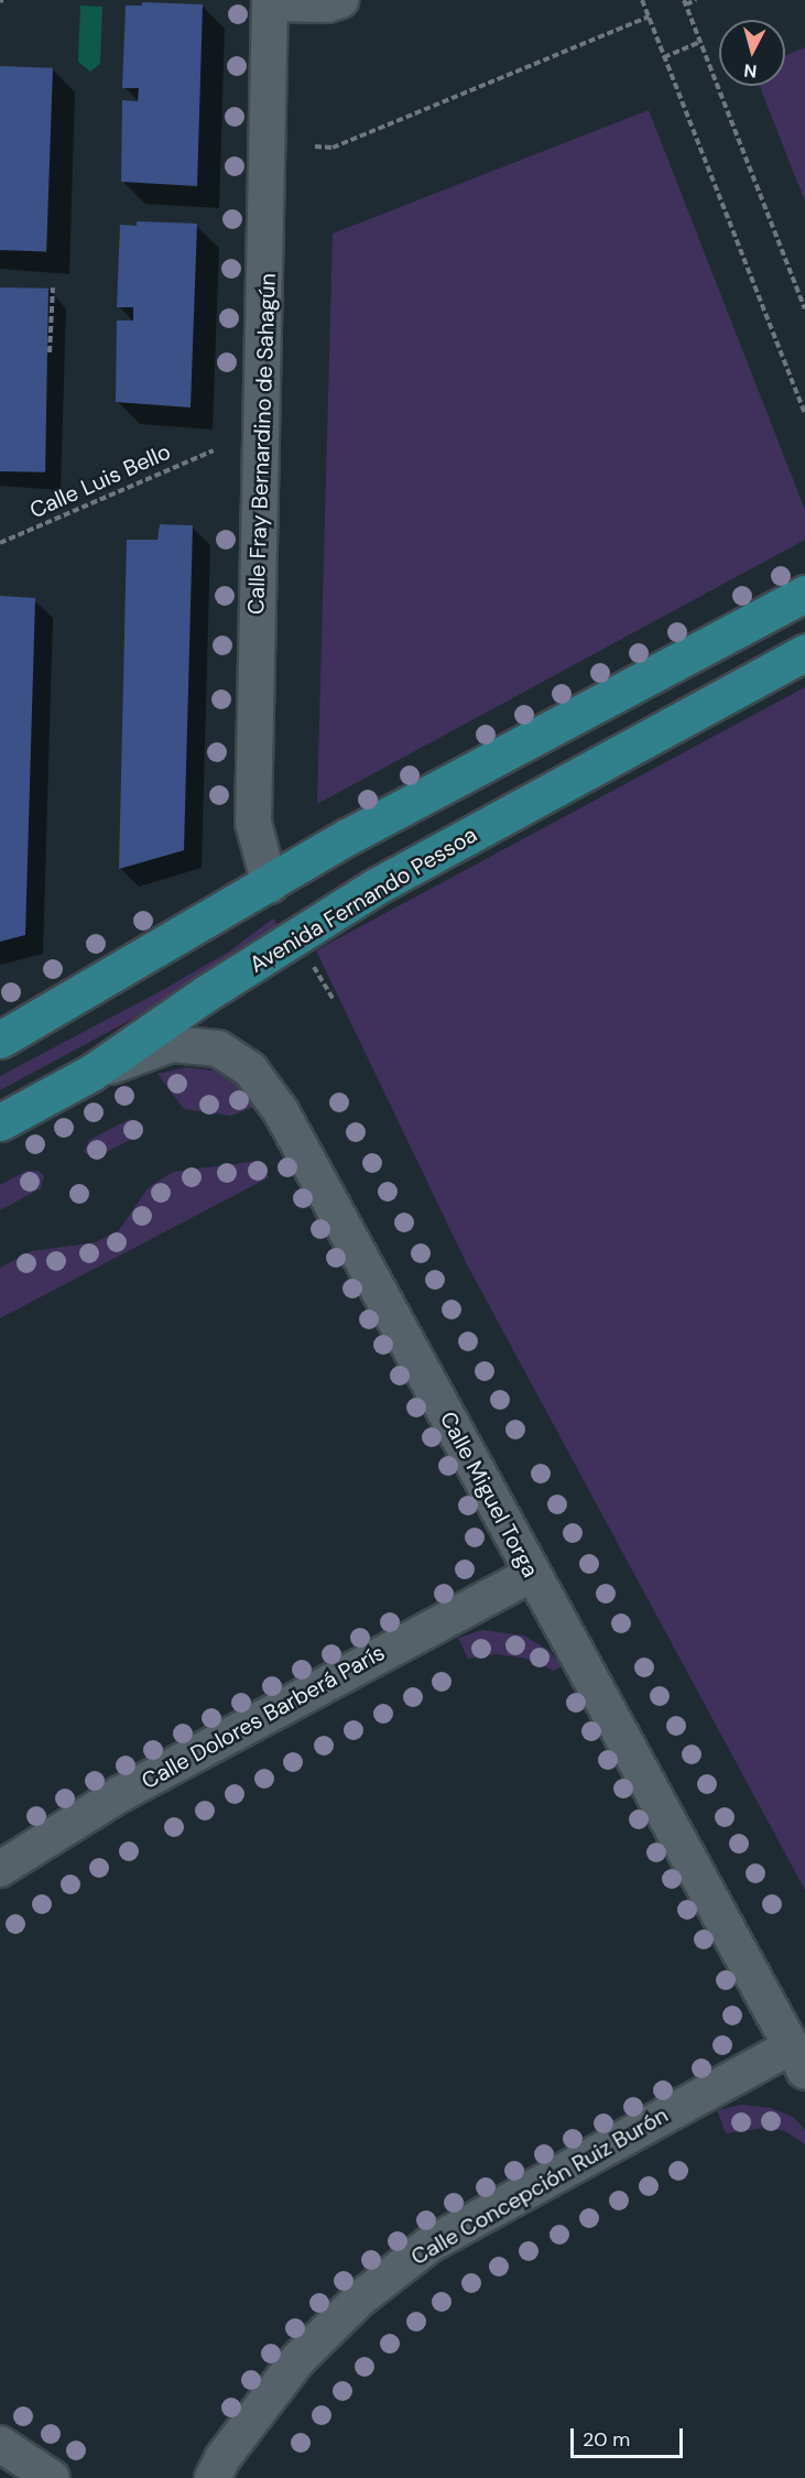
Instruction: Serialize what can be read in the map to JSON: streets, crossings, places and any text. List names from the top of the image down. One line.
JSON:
{"streets":{"main road":["Avenida Fernando Pessoa"],"street":["Calle Fray Bernardino de Sahagún","Calle Miguel Torga","Calle Dolores Barberá París","Calle Concepción Ruiz Burón"],"path":["Calle Luis Bello"]},"crossings":[["Avenida Fernando Pessoa","Calle Miguel Torga"],["Calle Miguel Torga","Calle Dolores Barberá París"],["Calle Miguel Torga","Calle Concepción Ruiz Burón"]],"scale_bar":"20 m","north":"bottom"}
